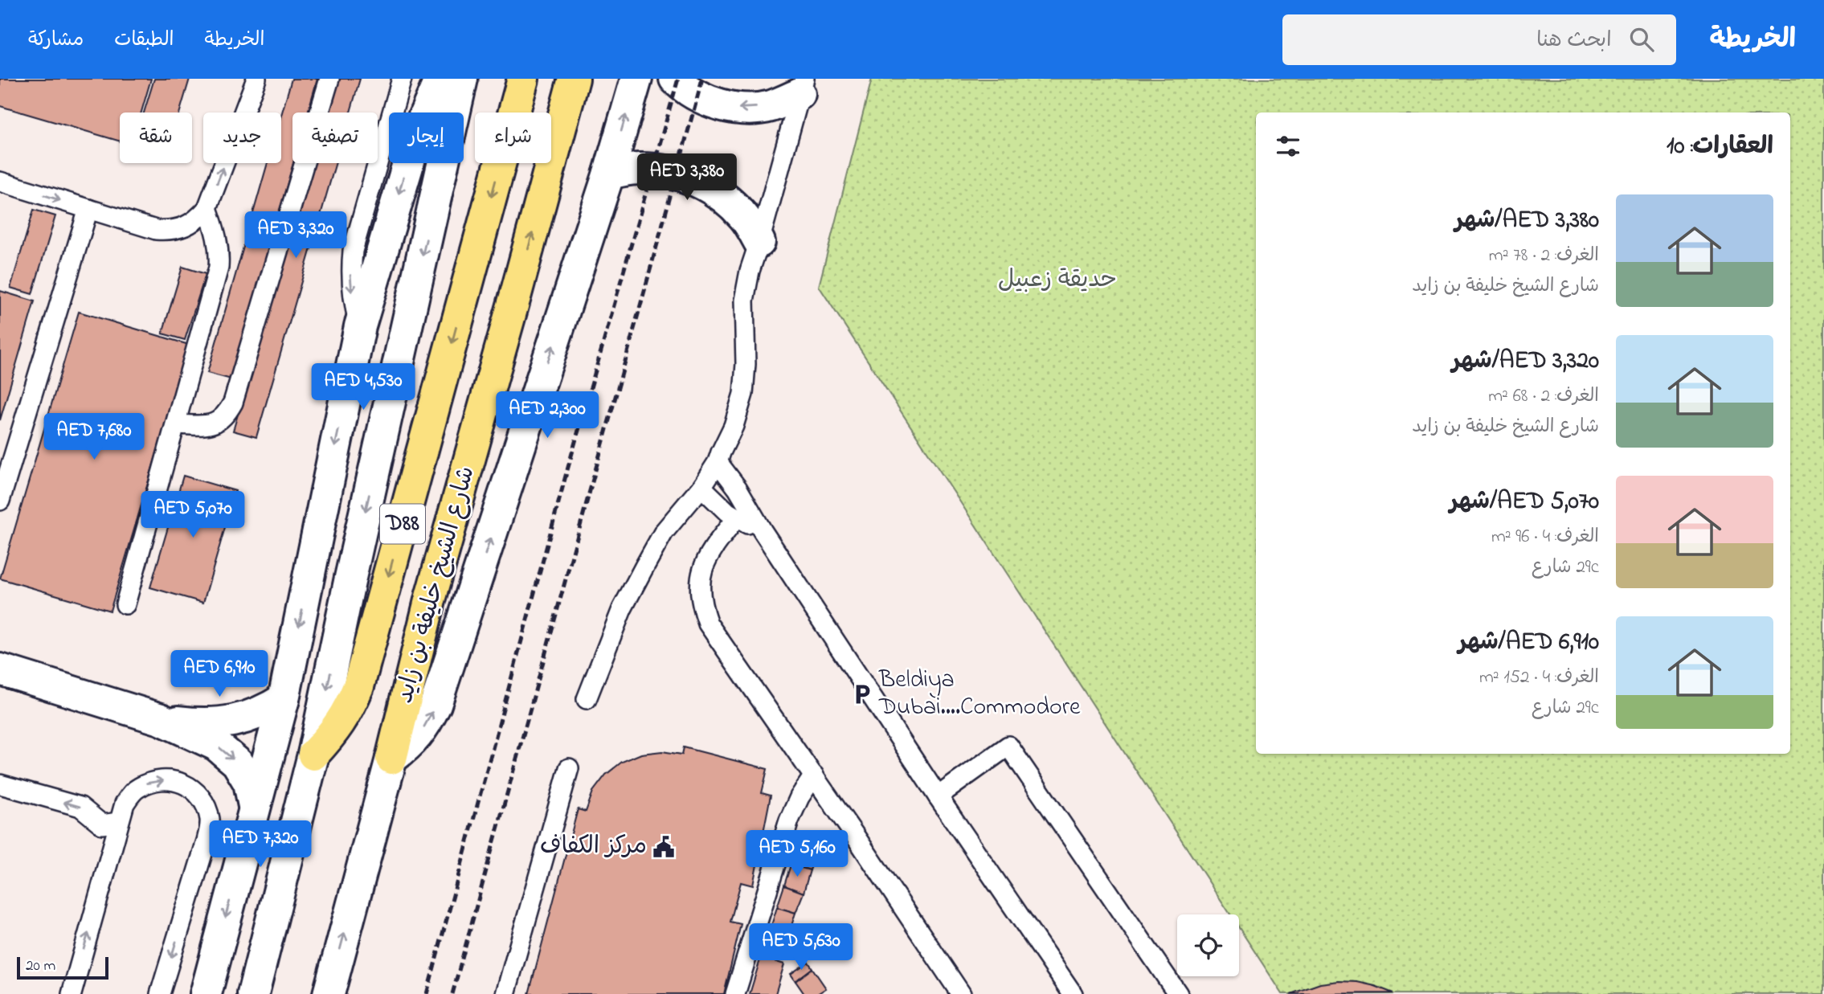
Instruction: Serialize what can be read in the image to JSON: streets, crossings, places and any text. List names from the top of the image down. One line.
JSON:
{"streets":{"main road":["D88","شارع الشيخ خليفة بن زايد"]},"parks":["حديقة زعبيل"],"places":{"parking":["Beldiya Dubai....Commodore"],"public building":["مركز الكفاف"]},"scale_bar":"20 m","page":{"header":"الخريطة","search":"ابحث هنا","nav":["الخريطة","الطبقات","مشاركة"],"chip":["شراء","إيجار","تصفية","جديد","شقة"],"heading":"العقارات: 10","price":["AED 3,380","AED 3,320","AED 4,530","AED 2,300","AED 7,680","AED 5,070","AED 6,910","AED 7,320","AED 5,160","AED 5,630"],"list":[{"name":"AED 3,380/شهر","note":"الغرف: 2 · 78 m² · شارع الشيخ خليفة بن زايد"},{"name":"AED 3,320/شهر","note":"الغرف: 2 · 68 m² · شارع الشيخ خليفة بن زايد"},{"name":"AED 5,070/شهر","note":"الغرف: 4 · 96 m² · 29c شارع"},{"name":"AED 6,910/شهر","note":"الغرف: 4 · 152 m² · 29c شارع"}],"scale":"20 m"}}
